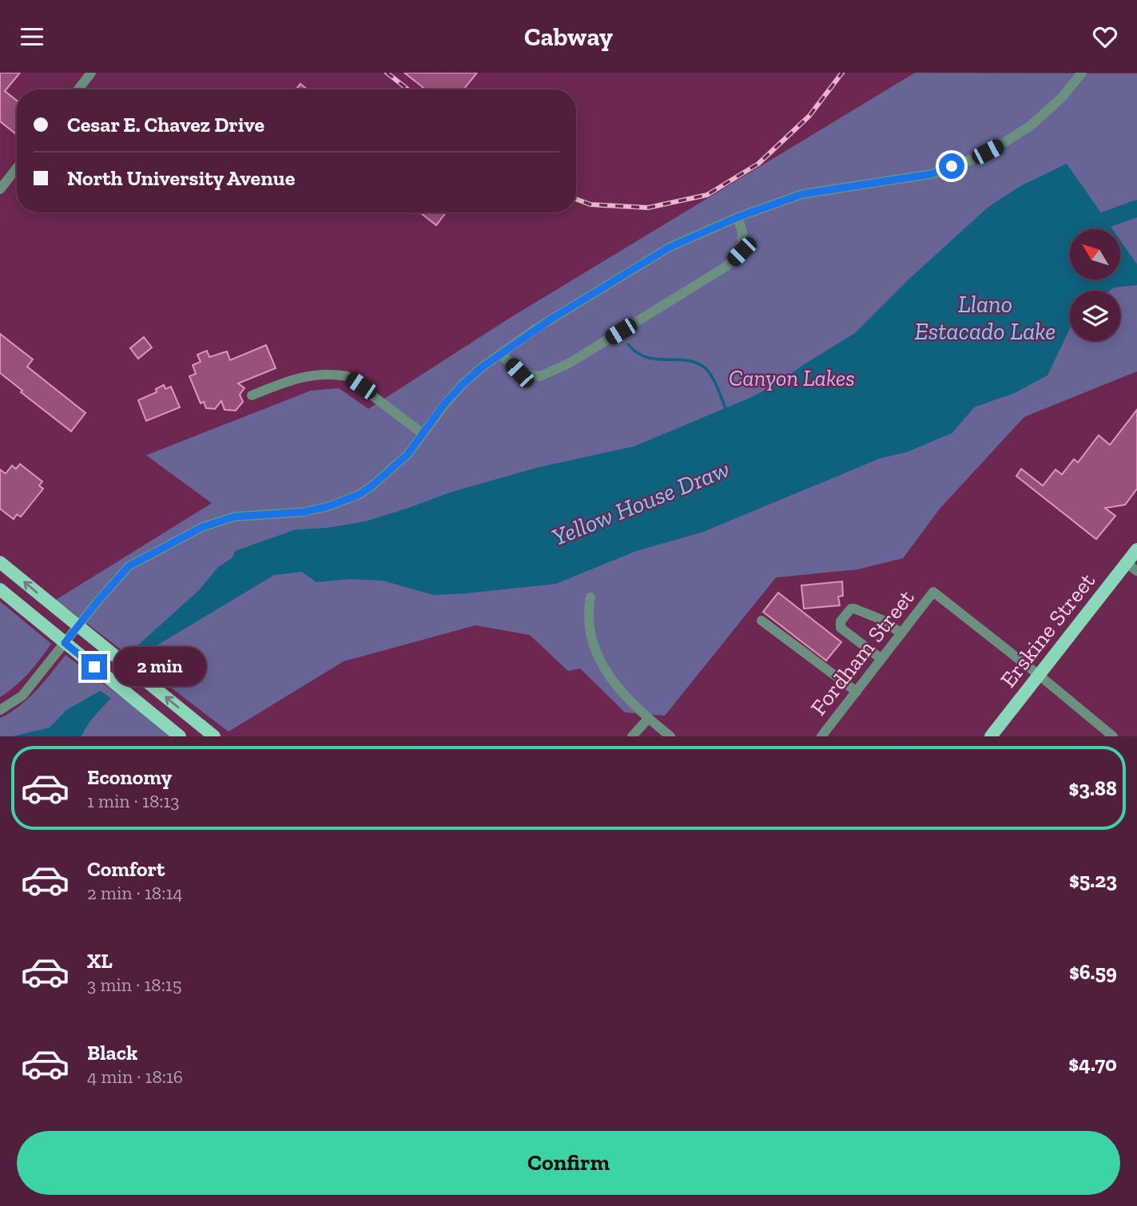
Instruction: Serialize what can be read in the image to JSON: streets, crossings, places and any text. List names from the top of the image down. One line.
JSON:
{"streets":{"main road":["Erskine Street"],"street":["Fordham Street"]},"crossings":[["Erskine Street","Fordham Street"]],"water":["Llano Estacado Lake","Yellow House Draw"],"parks":["Canyon Lakes"],"north":"top left","page":{"header":"Cabway","banner":["Cesar E. Chavez Drive","North University Avenue"],"bubble":"2 min","list":[{"name":"Economy","note":"1 min · 18:13","value":"$3.88"},{"name":"Comfort","note":"2 min · 18:14","value":"$5.23"},{"name":"XL","note":"3 min · 18:15","value":"$6.59"},{"name":"Black","note":"4 min · 18:16","value":"$4.70"}],"buttons":"Confirm"}}
